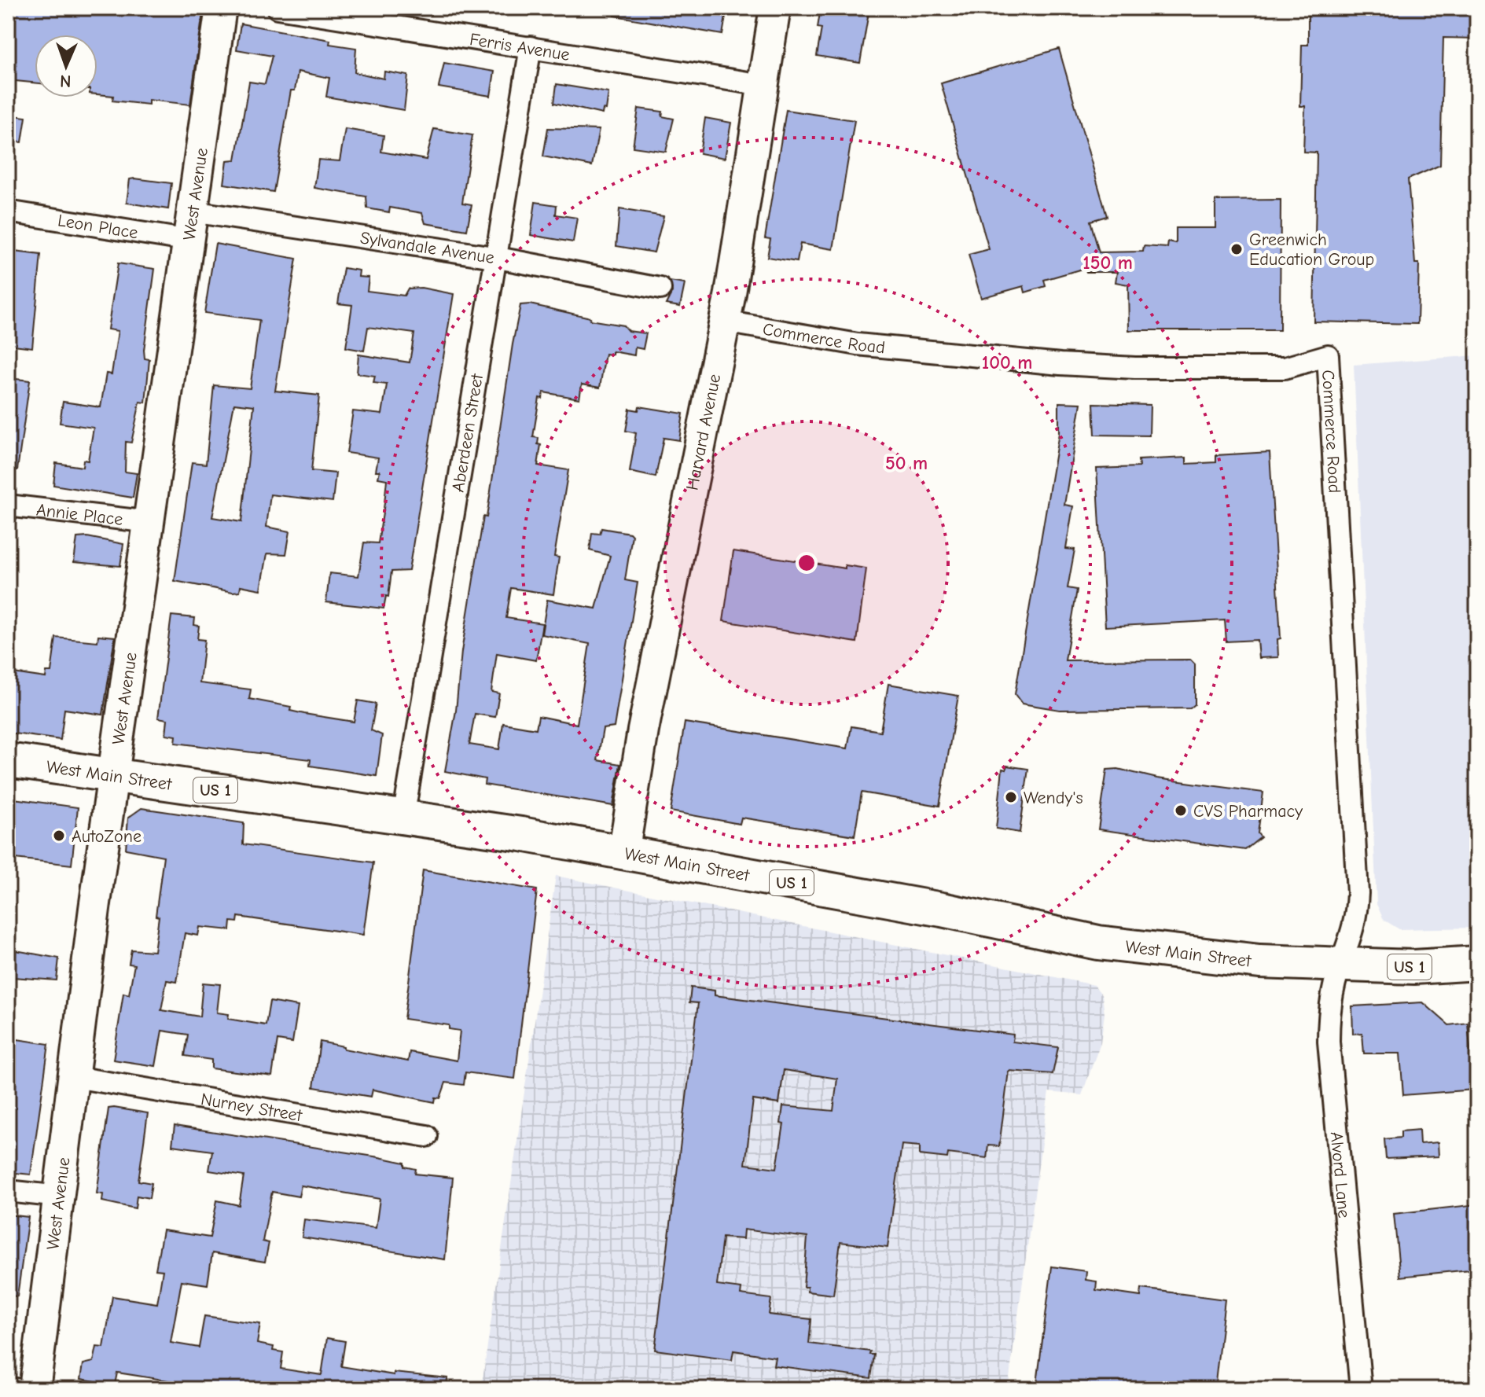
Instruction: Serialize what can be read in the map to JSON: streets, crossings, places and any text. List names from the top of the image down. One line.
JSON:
{"streets":{"main road":["West Avenue","Harvard Avenue","West Main Street","US 1"],"street":["Ferris Avenue","Leon Place","Sylvandale Avenue","Commerce Road","Aberdeen Street","Annie Place","Nurney Street","Alvord Lane"]},"crossings":[["Ferris Avenue","Harvard Avenue"],["Ferris Avenue","Aberdeen Street"],["West Avenue","Leon Place"],["West Avenue","Sylvandale Avenue"],["West Avenue","Annie Place"],["West Avenue","West Main Street"],["West Avenue","Nurney Street"],["Sylvandale Avenue","Aberdeen Street"],["Commerce Road","Harvard Avenue"],["Commerce Road","West Main Street"],["Commerce Road","Alvord Lane"],["Harvard Avenue","West Main Street"],["Aberdeen Street","West Main Street"],["West Main Street","Alvord Lane"]],"places":["Greenwich Education Group","Wendy's","CVS Pharmacy","AutoZone"],"north":"bottom","rings":["150 m","100 m","50 m"]}
